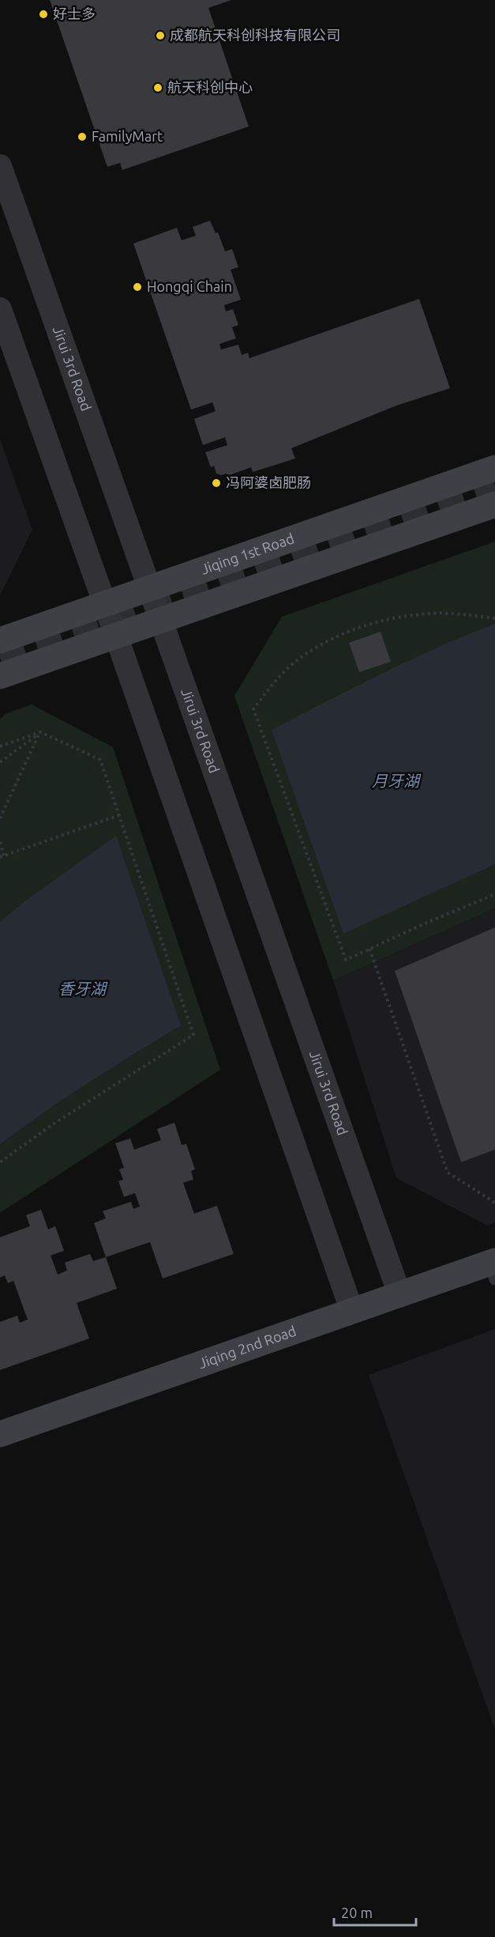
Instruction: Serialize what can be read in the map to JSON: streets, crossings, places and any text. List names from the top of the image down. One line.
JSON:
{"streets":{"street":["Jirui 3rd Road","Jiqing 1st Road","Jiqing 2nd Road"]},"crossings":[["Jirui 3rd Road","Jiqing 1st Road"],["Jirui 3rd Road","Jiqing 2nd Road"]],"water":["月牙湖","香牙湖"],"places":["好士多","成都航天科创科技有限公司","航天科创中心","FamilyMart","Hongqi Chain","冯阿婆卤肥肠"],"scale_bar":"20 m"}
